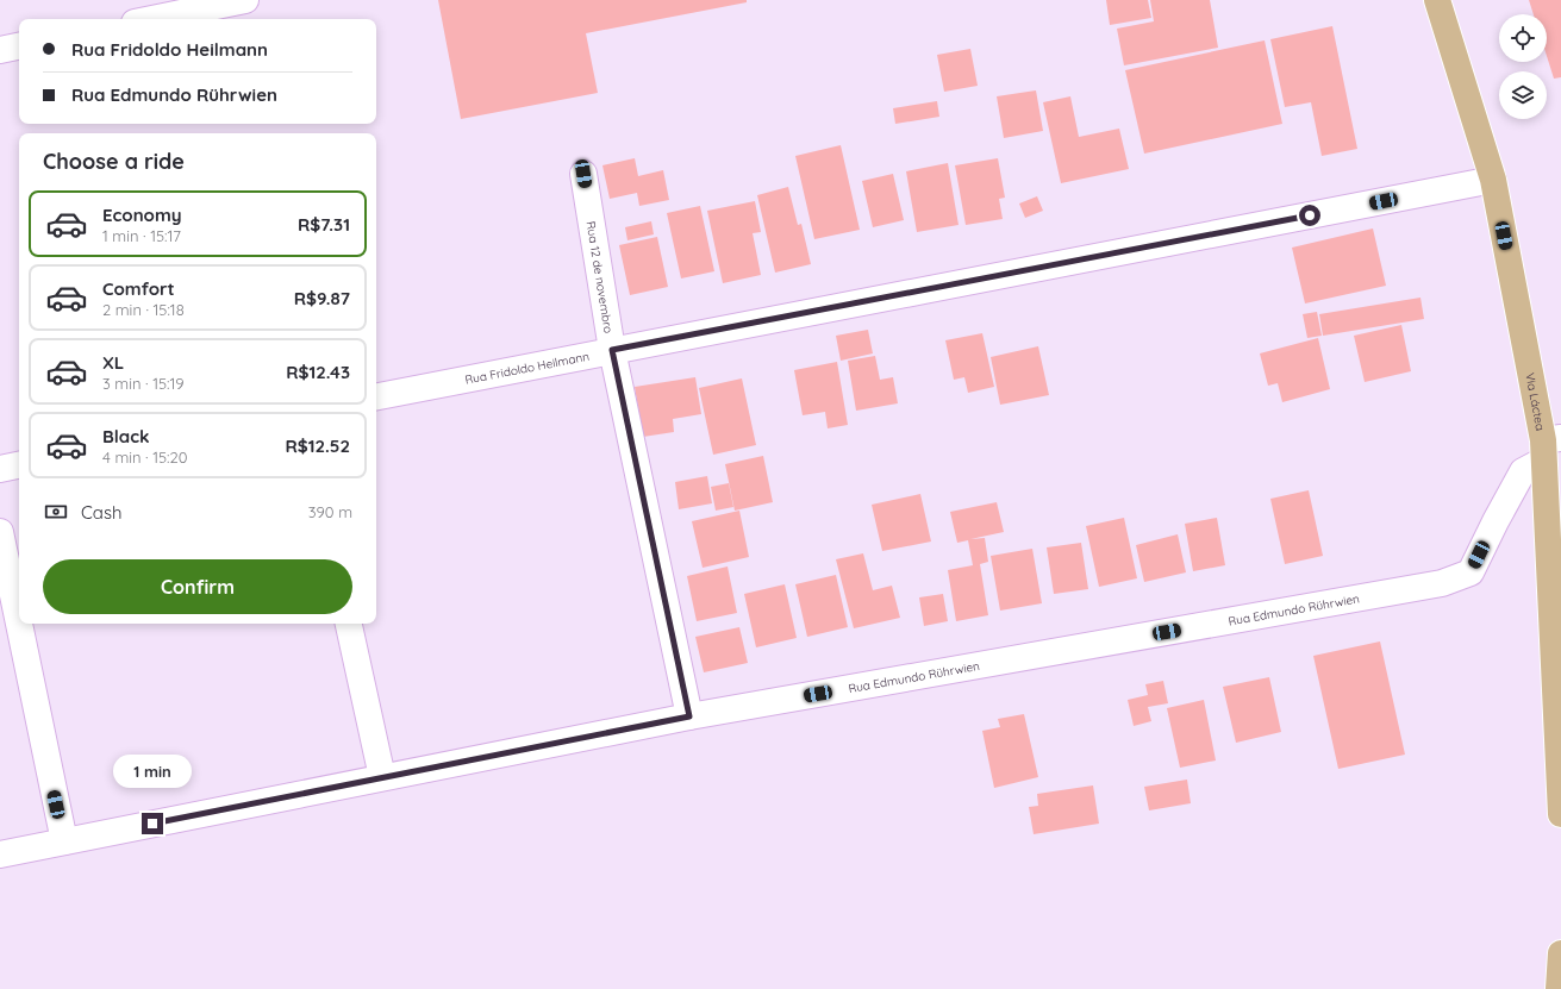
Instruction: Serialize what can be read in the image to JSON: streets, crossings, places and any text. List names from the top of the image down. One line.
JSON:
{"streets":{"main road":["Via Láctea"],"street":["Rua 12 de novembro","Rua Fridoldo Heilmann","Rua Edmundo Rührwien"]},"crossings":[["Rua 12 de novembro","Rua Fridoldo Heilmann"],["Rua 12 de novembro","Rua Edmundo Rührwien"],["Rua Fridoldo Heilmann","Via Láctea"],["Via Láctea","Rua Edmundo Rührwien"]],"page":{"banner":["Rua Fridoldo Heilmann","Rua Edmundo Rührwien"],"heading":"Choose a ride","list":[{"name":"Economy","note":"1 min · 15:17","value":"R$7.31"},{"name":"Comfort","note":"2 min · 15:18","value":"R$9.87"},{"name":"XL","note":"3 min · 15:19","value":"R$12.43"},{"name":"Black","note":"4 min · 15:20","value":"R$12.52"}],"pay":["Cash","390 m"],"buttons":"Confirm","bubble":"1 min"}}
